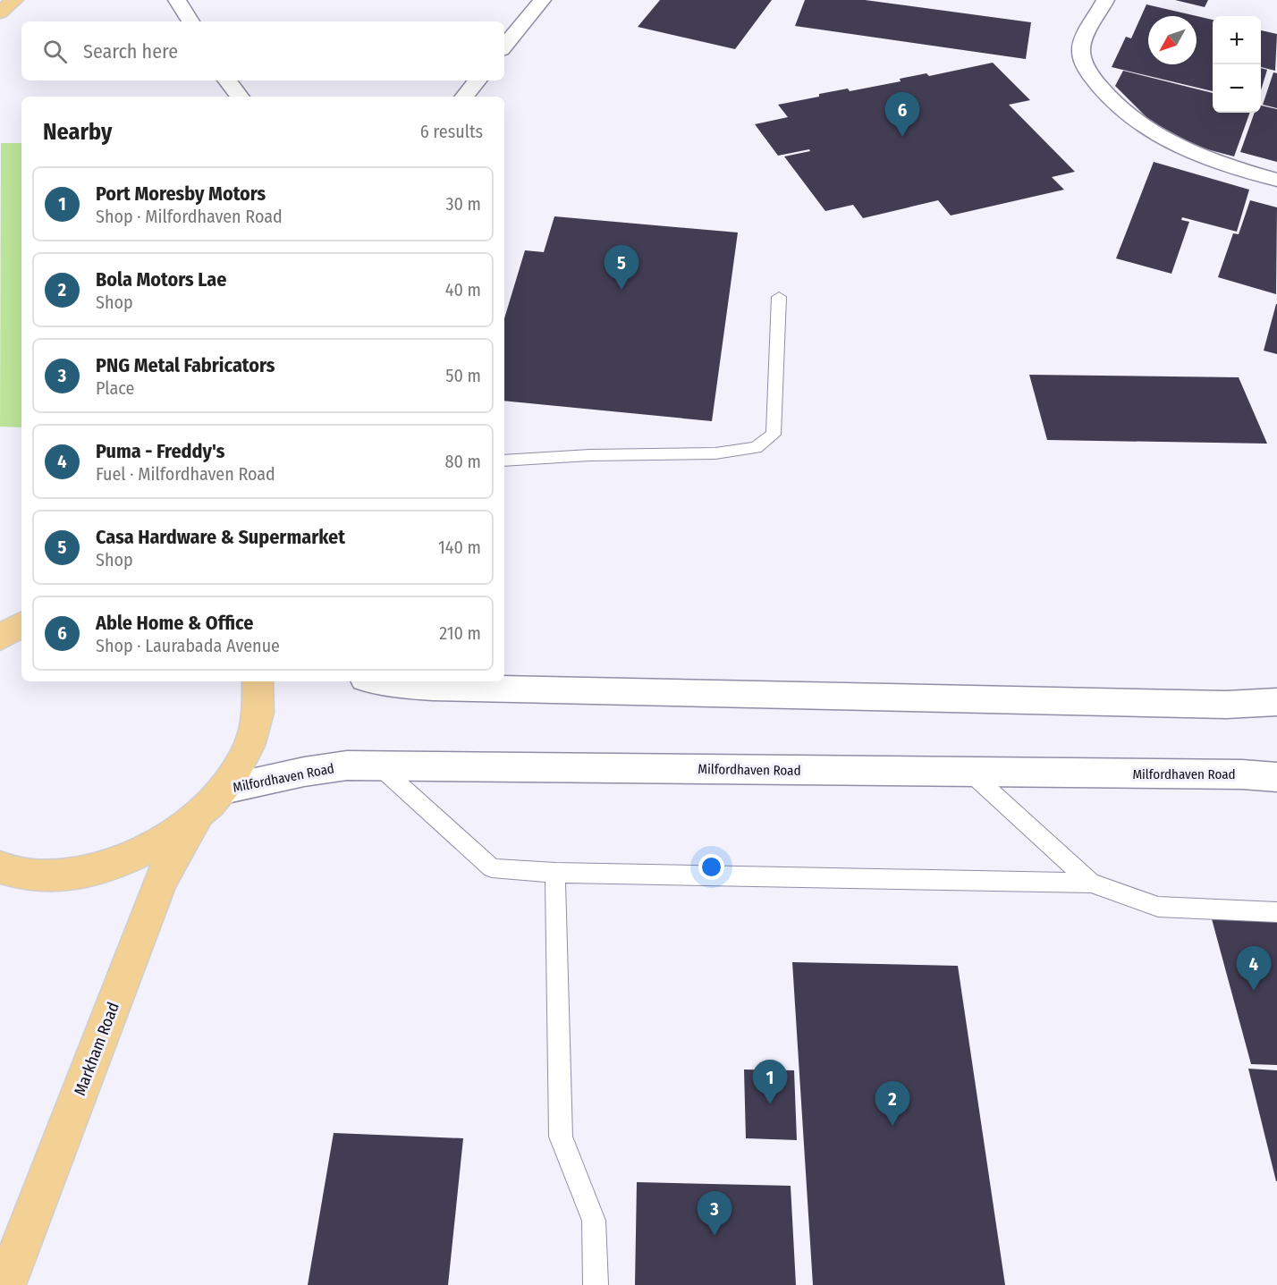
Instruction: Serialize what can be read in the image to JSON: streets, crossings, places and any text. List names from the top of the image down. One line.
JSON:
{"streets":{"main road":["Milfordhaven Road","Markham Road"]},"north":"bottom left","page":{"map_buttons":["+","−"],"search":"Search here","pins":["6","5","4","1","2","3"],"heading":["Nearby","6 results"],"list":[{"mark":"1","name":"Port Moresby Motors","note":"Shop · Milfordhaven Road","value":"30 m"},{"mark":"2","name":"Bola Motors Lae","note":"Shop","value":"40 m"},{"mark":"3","name":"PNG Metal Fabricators","note":"Place","value":"50 m"},{"mark":"4","name":"Puma - Freddy's","note":"Fuel · Milfordhaven Road","value":"80 m"},{"mark":"5","name":"Casa Hardware & Supermarket","note":"Shop","value":"140 m"},{"mark":"6","name":"Able Home & Office","note":"Shop · Laurabada Avenue","value":"210 m"}]}}
